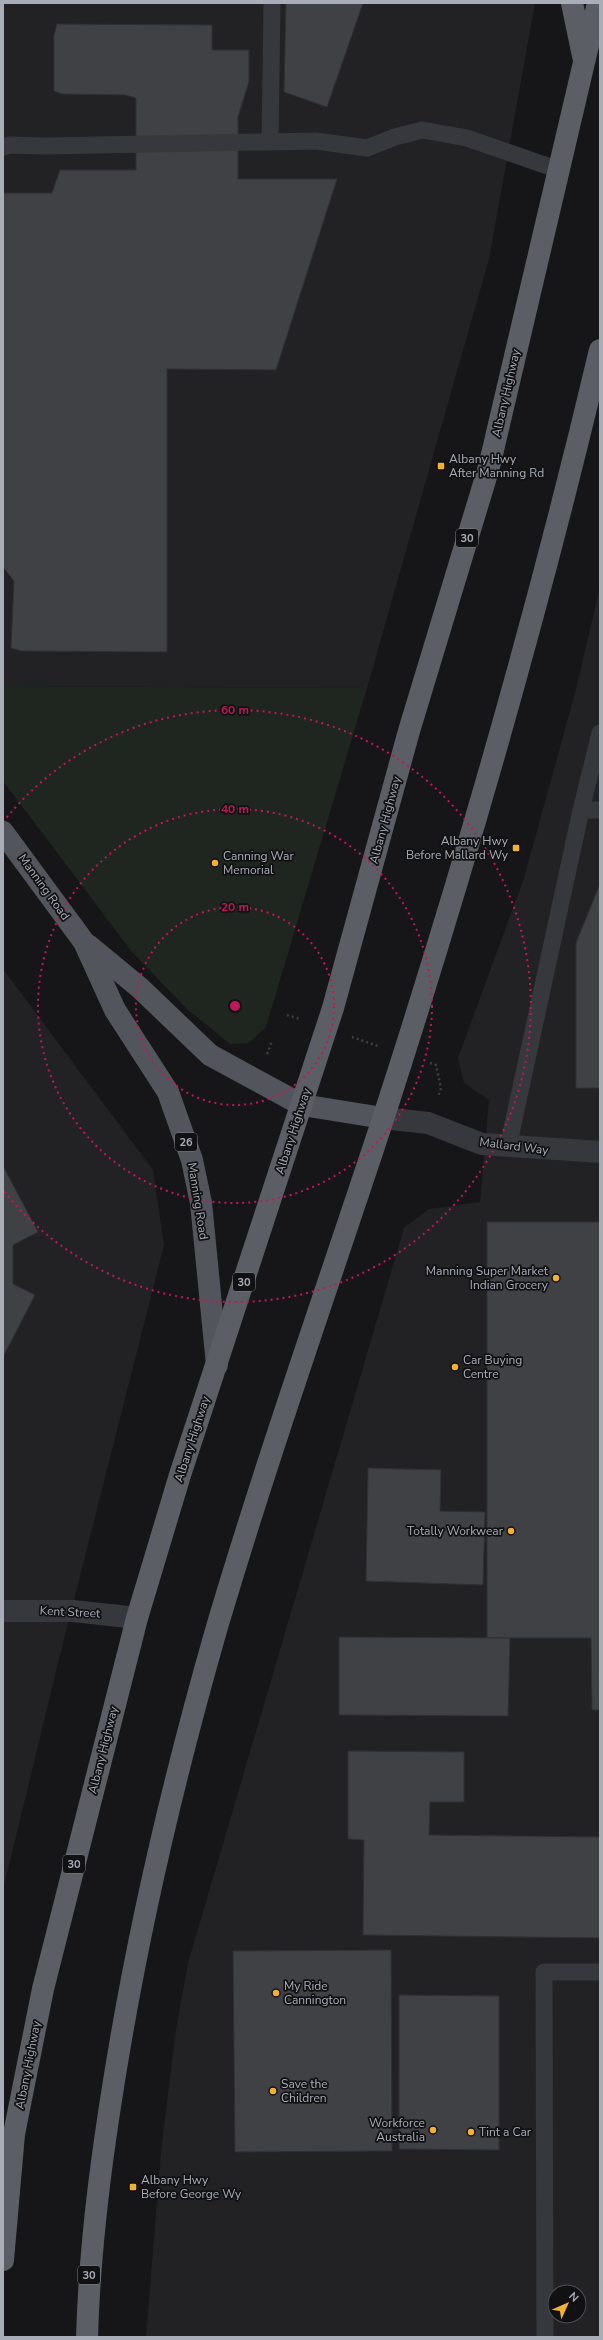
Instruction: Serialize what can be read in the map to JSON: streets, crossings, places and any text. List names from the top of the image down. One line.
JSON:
{"streets":{"highway":["Albany Highway","30"],"main road":["Manning Road","26"],"street":["Mallard Way","Kent Street"]},"crossings":[["Albany Highway","Manning Road"],["Albany Highway","Kent Street"],["30","Manning Road"],["30","Mallard Way"],["Manning Road","Mallard Way"]],"places":{"transit":["Albany Hwy After Manning Rd","Albany Hwy Before Mallard Wy","Albany Hwy Before George Wy"],"other":["Canning War Memorial","Manning Super Market Indian Grocery","Car Buying Centre","Totally Workwear","My Ride Cannington","Save the Children","Workforce Australia","Tint a Car"]},"north":"top right","rings":["60 m","40 m","20 m"]}
